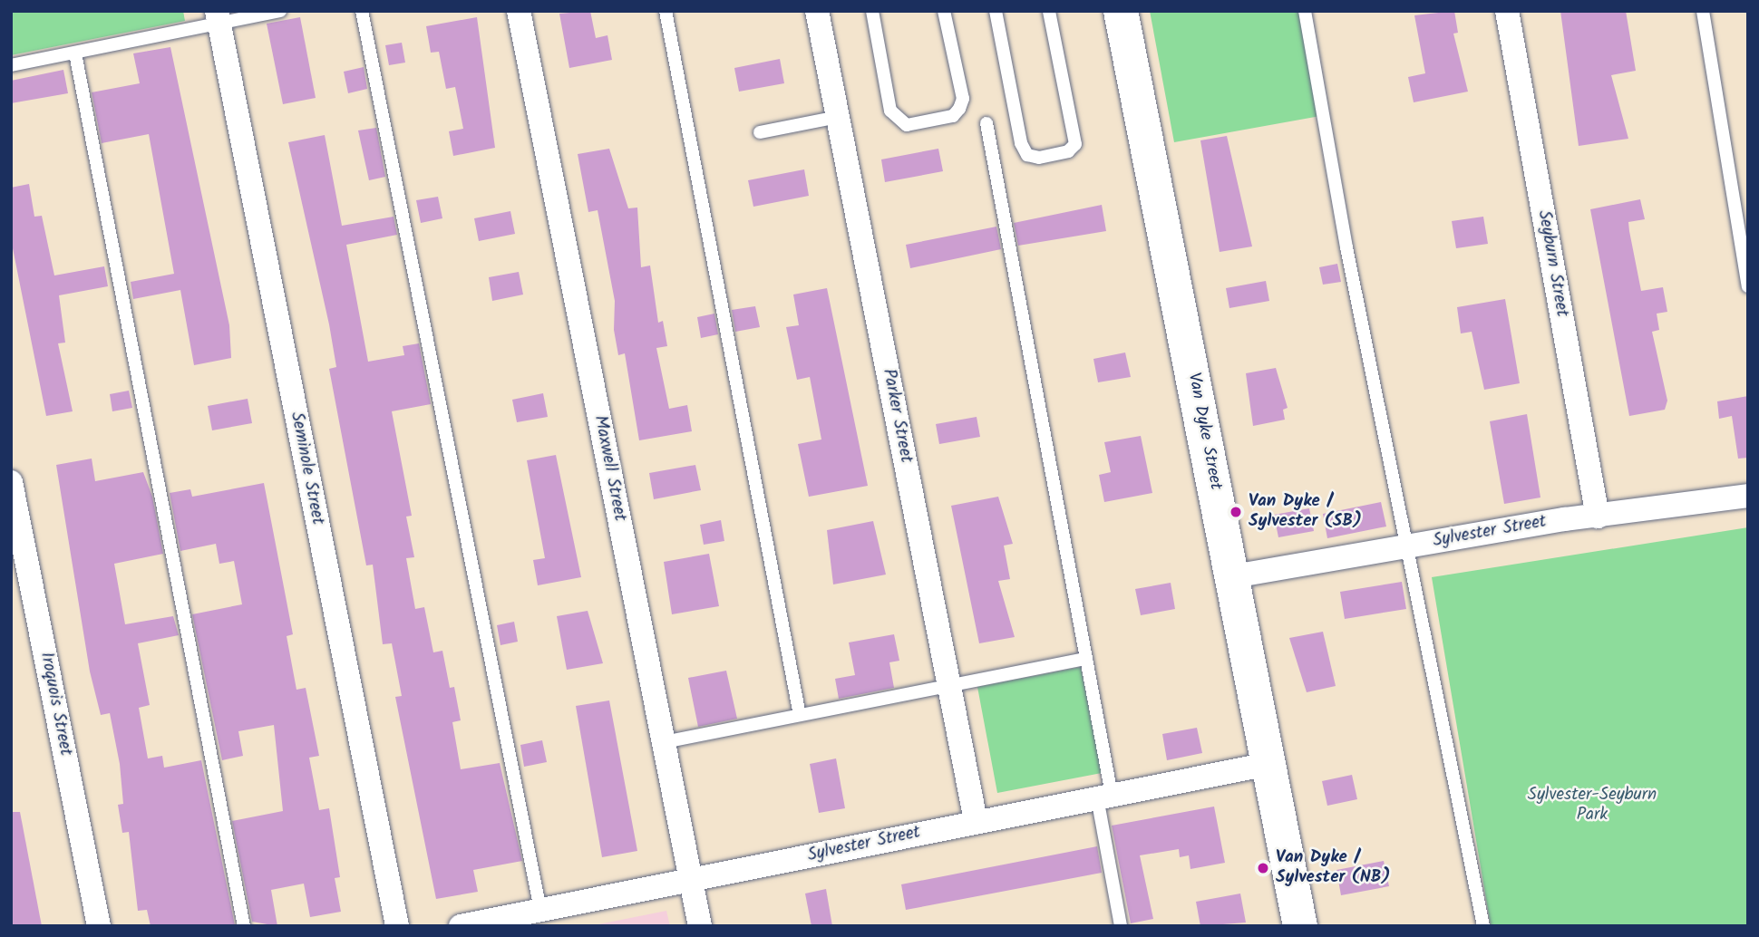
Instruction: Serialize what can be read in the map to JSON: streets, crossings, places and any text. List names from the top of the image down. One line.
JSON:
{"streets":{"main road":["Van Dyke Street"],"street":["Seyburn Street","Parker Street","Seminole Street","Maxwell Street","Sylvester Street","Iroquois Street"]},"crossings":[["Seyburn Street","Sylvester Street"],["Parker Street","Sylvester Street"],["Van Dyke Street","Sylvester Street"],["Maxwell Street","Sylvester Street"]],"parks":["Sylvester-Seyburn Park"],"places":["Van Dyke / Sylvester (SB)","Van Dyke / Sylvester (NB)"]}
